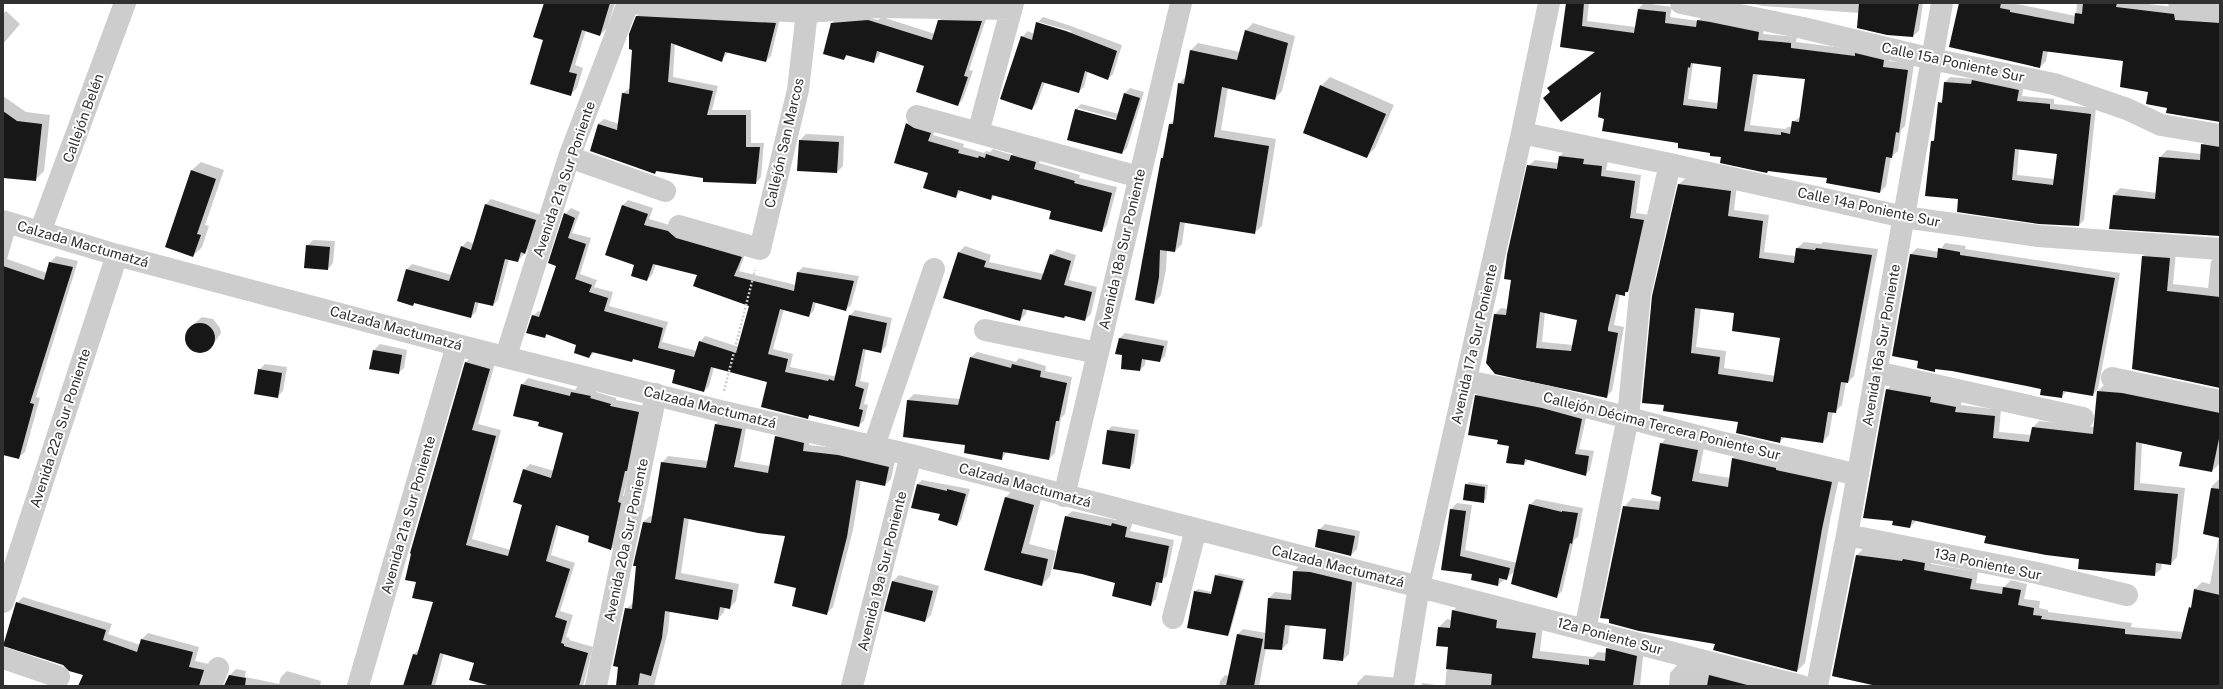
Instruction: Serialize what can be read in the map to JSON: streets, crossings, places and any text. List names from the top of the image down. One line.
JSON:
{"streets":{"street":["Calle 15a Poniente Sur","Callejón Belén","Callejón San Marcos","Avenida 21a Sur Poniente","Calle 14a Poniente Sur","Calzada Mactumatzá","Avenida 18a Sur Poniente","Avenida 17a Sur Poniente","Avenida 16a Sur Poniente","Callejón Décima Tercera Poniente Sur","Avenida 22a Sur Poniente","Avenida 20a Sur Poniente","13a Poniente Sur","Avenida 19a Sur Poniente","12a Poniente Sur"]},"crossings":[["Calle 15a Poniente Sur","Avenida 16a Sur Poniente"],["Callejón Belén","Calzada Mactumatzá"],["Avenida 21a Sur Poniente","Calzada Mactumatzá"],["Calle 14a Poniente Sur","Avenida 17a Sur Poniente"],["Calle 14a Poniente Sur","Avenida 16a Sur Poniente"],["Calzada Mactumatzá","Avenida 18a Sur Poniente"],["Calzada Mactumatzá","Avenida 17a Sur Poniente"],["Calzada Mactumatzá","Avenida 22a Sur Poniente"],["Calzada Mactumatzá","Avenida 20a Sur Poniente"],["Calzada Mactumatzá","Avenida 19a Sur Poniente"],["Calzada Mactumatzá","12a Poniente Sur"],["Avenida 17a Sur Poniente","Callejón Décima Tercera Poniente Sur"],["Avenida 17a Sur Poniente","12a Poniente Sur"],["Avenida 16a Sur Poniente","Callejón Décima Tercera Poniente Sur"],["Avenida 16a Sur Poniente","13a Poniente Sur"]]}
